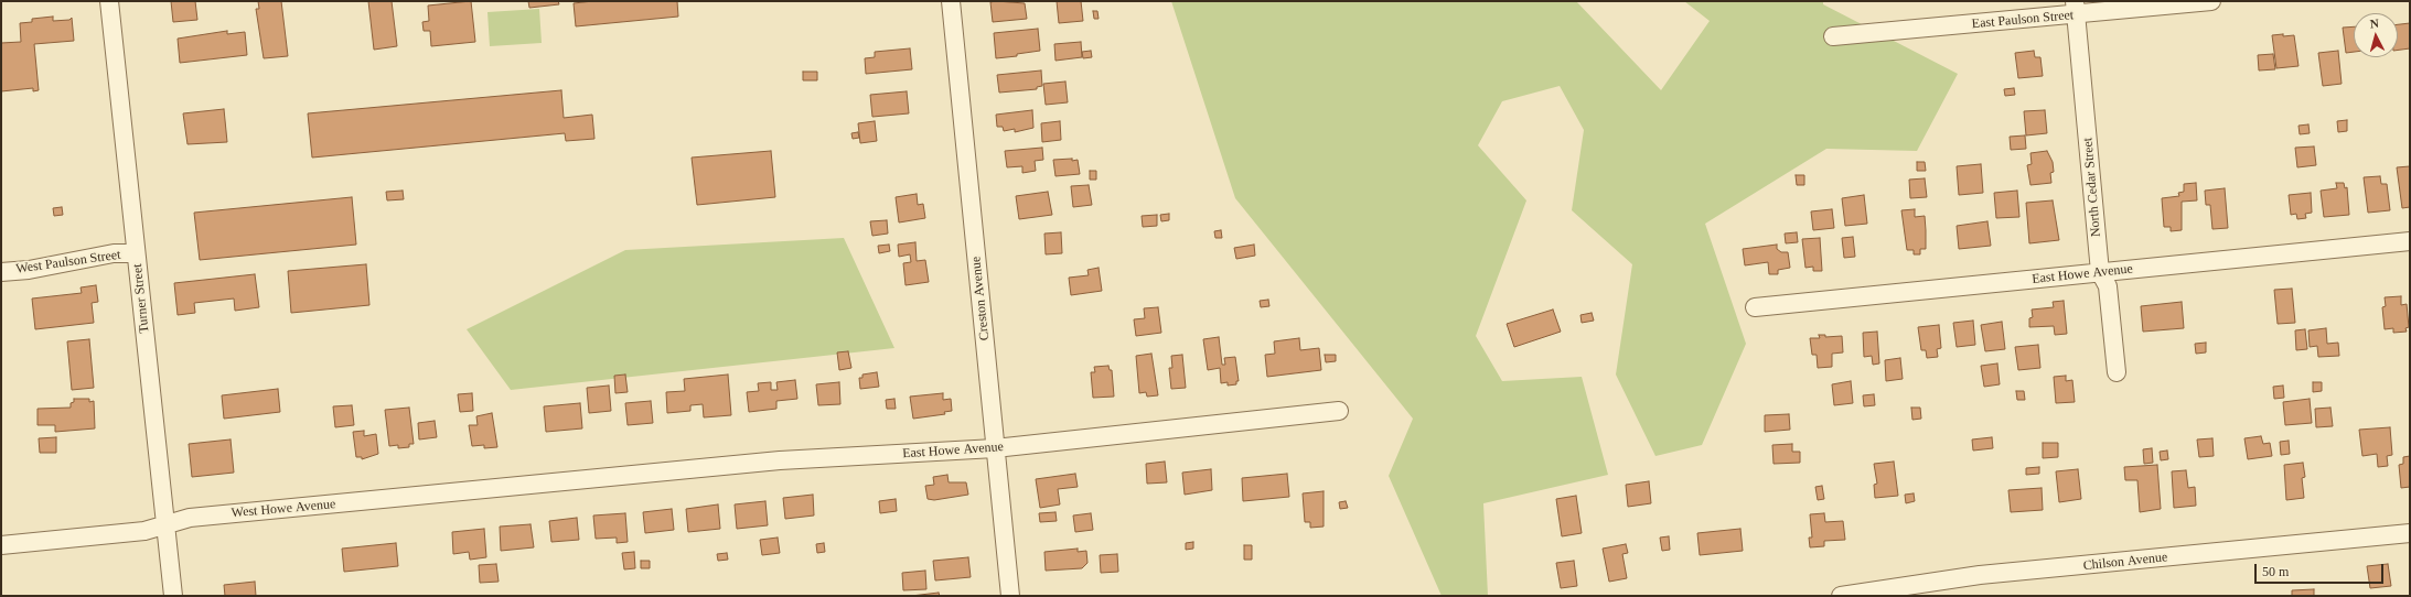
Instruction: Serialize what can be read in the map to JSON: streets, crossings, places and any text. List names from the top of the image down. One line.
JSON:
{"streets":{"street":["East Paulson Street","North Cedar Street","West Paulson Street","East Howe Avenue","Turner Street","Creston Avenue","West Howe Avenue","Chilson Avenue"]},"crossings":[["East Paulson Street","North Cedar Street"],["North Cedar Street","East Howe Avenue"],["West Paulson Street","Turner Street"],["East Howe Avenue","Creston Avenue"],["East Howe Avenue","West Howe Avenue"],["Turner Street","West Howe Avenue"]],"scale_bar":"50 m","north":"top"}
